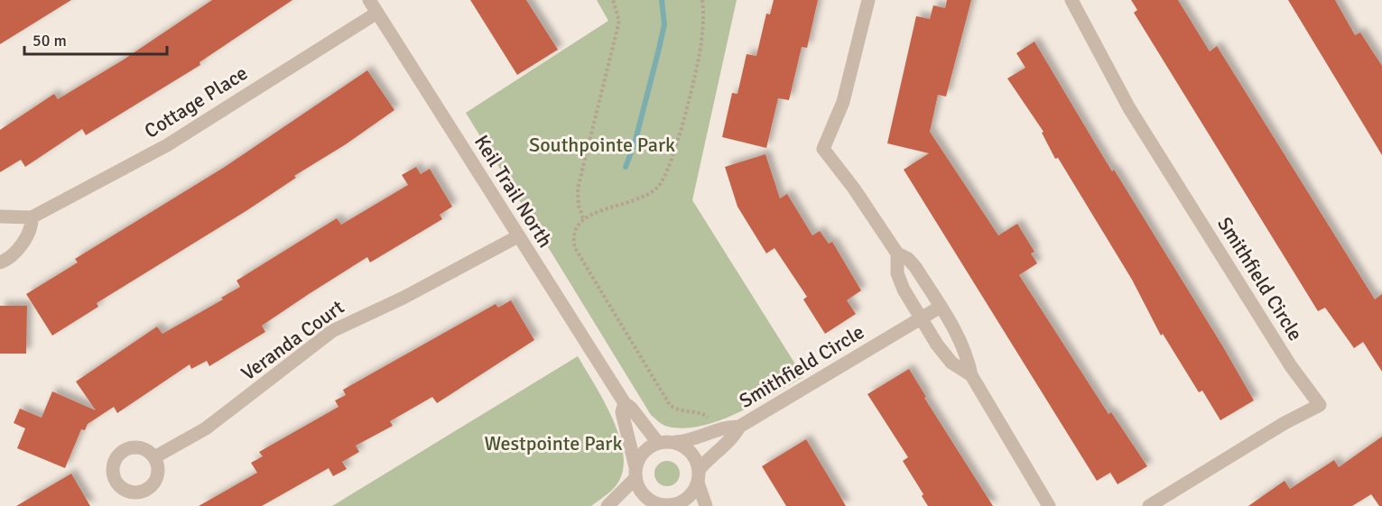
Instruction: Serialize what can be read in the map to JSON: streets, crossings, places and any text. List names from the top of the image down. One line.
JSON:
{"streets":{"street":["Cottage Place","Keil Trail North","Smithfield Circle","Veranda Court"]},"crossings":[["Cottage Place","Keil Trail North"],["Keil Trail North","Smithfield Circle"],["Keil Trail North","Veranda Court"]],"parks":["Southpointe Park","Westpointe Park"],"scale_bar":"50 m"}
